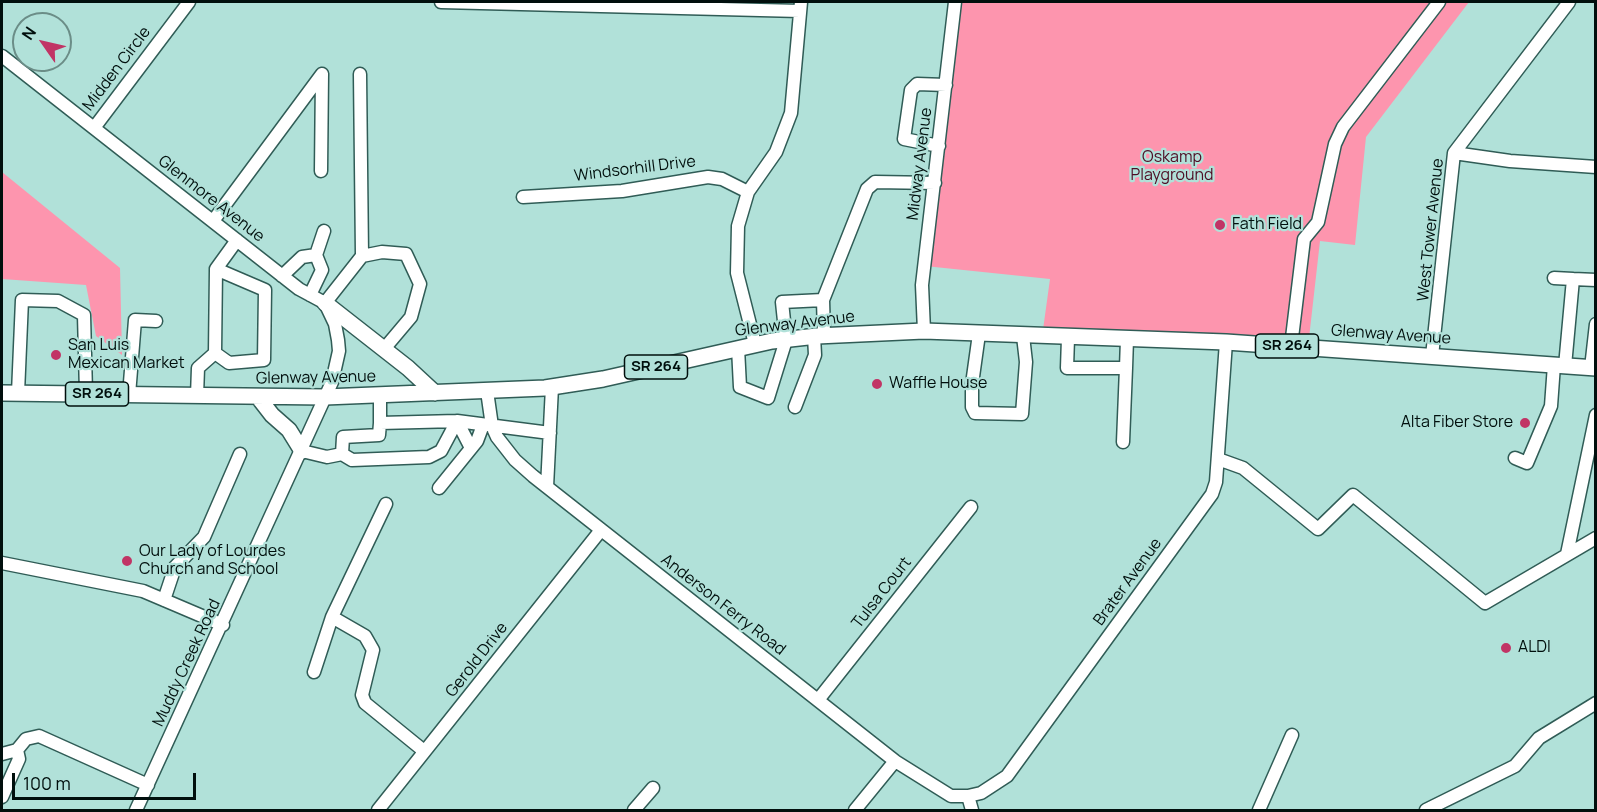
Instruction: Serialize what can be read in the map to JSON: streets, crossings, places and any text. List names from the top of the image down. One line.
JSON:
{"streets":{"main road":["Glenway Avenue","SR 264"],"street":["Midden Circle","Midway Avenue","Windsorhill Drive","Glenmore Avenue","West Tower Avenue","Brater Avenue","Tulsa Court","Anderson Ferry Road","Gerold Drive","Muddy Creek Road"]},"crossings":[["Midden Circle","Glenmore Avenue"],["Midway Avenue","Glenway Avenue"],["West Tower Avenue","Glenway Avenue"],["Glenway Avenue","Brater Avenue"],["Glenway Avenue","Anderson Ferry Road"],["Glenway Avenue","Muddy Creek Road"],["Brater Avenue","Anderson Ferry Road"],["Tulsa Court","Anderson Ferry Road"],["Anderson Ferry Road","Gerold Drive"]],"parks":["Oskamp Playground"],"places":["Fath Field","San Luis Mexican Market","Waffle House","Alta Fiber Store","Our Lady of Lourdes Church and School","ALDI"],"scale_bar":"100 m","north":"top left"}
